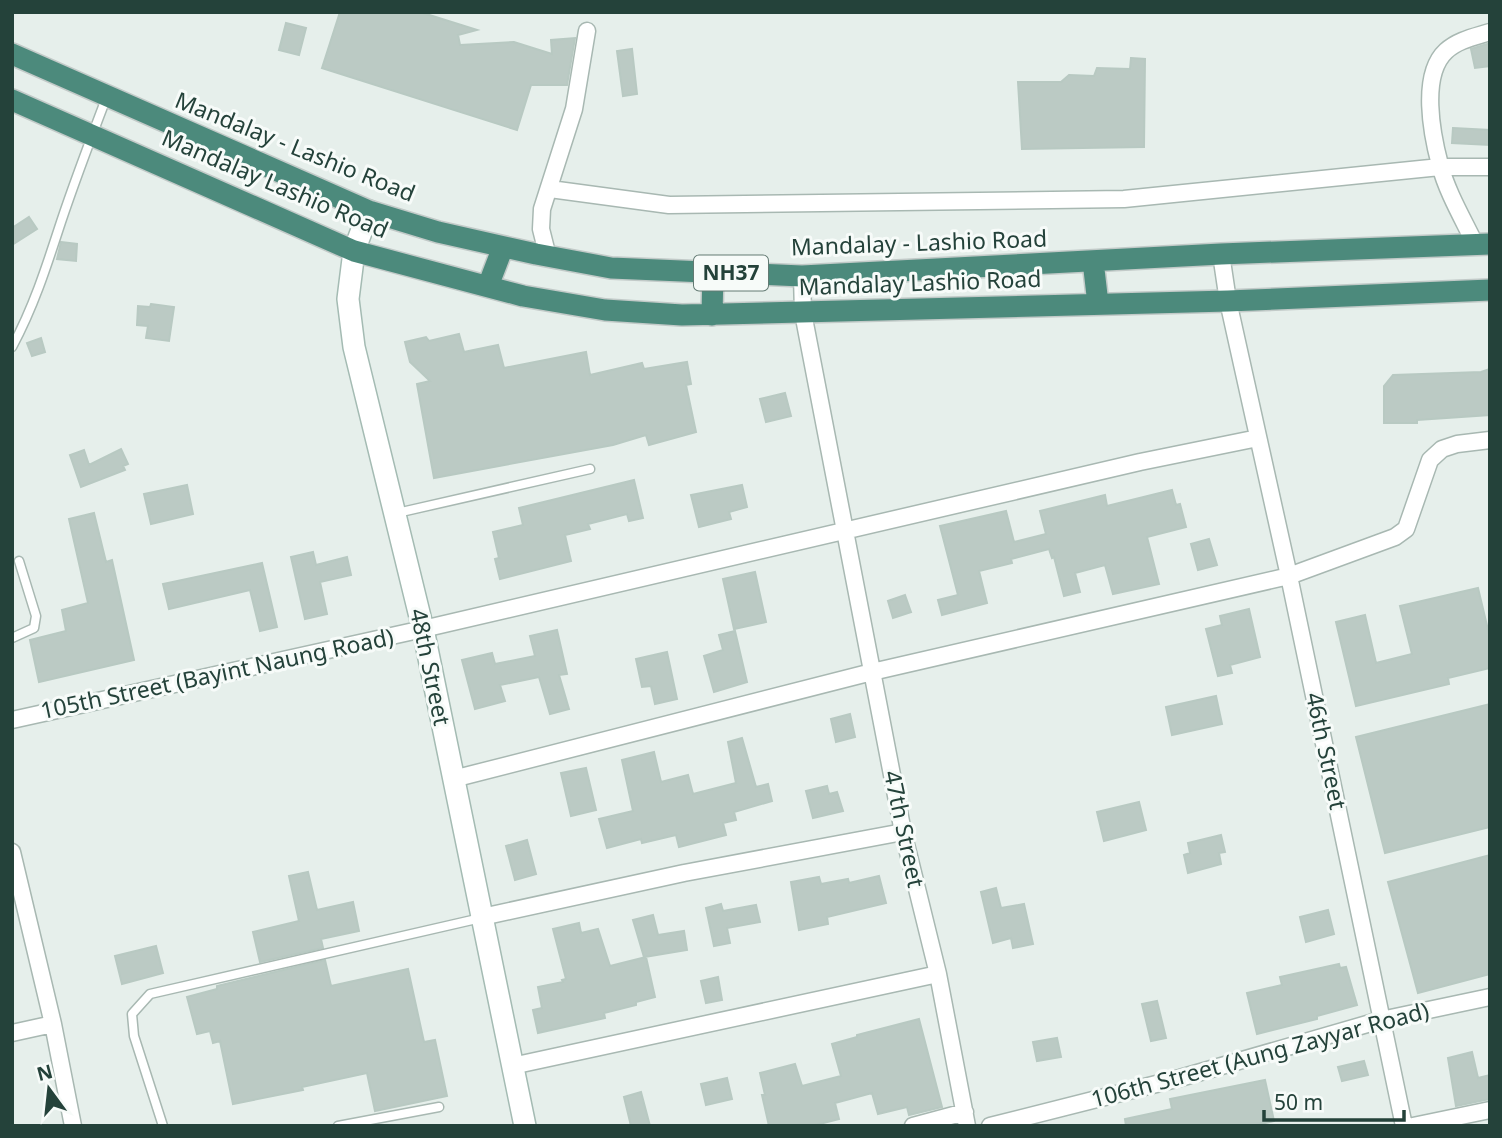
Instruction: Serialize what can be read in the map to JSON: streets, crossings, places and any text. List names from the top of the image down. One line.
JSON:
{"streets":{"highway":["Mandalay - Lashio Road","Mandalay Lashio Road","NH37"],"main road":["48th Street"],"street":["105th Street (Bayint Naung Road)","46th Street","47th Street","106th Street (Aung Zayyar Road)"]},"crossings":[["Mandalay - Lashio Road","48th Street"],["Mandalay - Lashio Road","46th Street"],["Mandalay - Lashio Road","47th Street"],["Mandalay Lashio Road","48th Street"],["Mandalay Lashio Road","46th Street"],["Mandalay Lashio Road","47th Street"],["48th Street","105th Street (Bayint Naung Road)"],["105th Street (Bayint Naung Road)","46th Street"],["105th Street (Bayint Naung Road)","47th Street"],["46th Street","106th Street (Aung Zayyar Road)"]],"scale_bar":"50 m","north":"top"}
